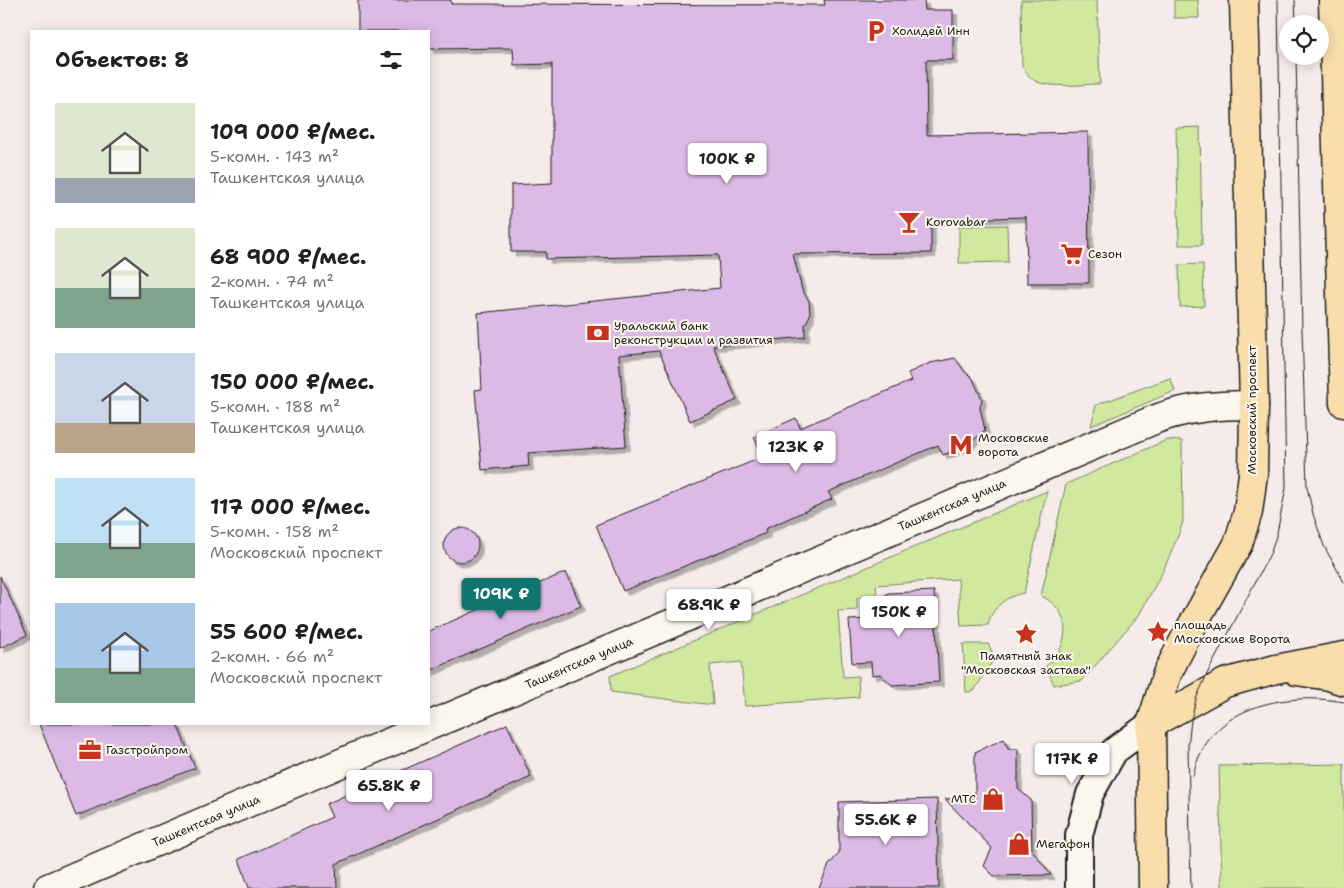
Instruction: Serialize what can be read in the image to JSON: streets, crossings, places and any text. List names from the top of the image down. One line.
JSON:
{"streets":{"main road":["Московский проспект"],"street":["Ташкентская улица"]},"crossings":[["Московский проспект","Ташкентская улица"]],"places":{"parking":["Холидей Инн"],"bar":["Korovabar"],"supermarket":["Сезон"],"bank":["Уральский банк реконструкции и развития"],"metro station":["Московские ворота"],"place":["площадь Московские Ворота","Памятный знак \"Московская застава\""],"office":["Газстройпром"],"shop":["МТС","Мегафон"]},"page":{"heading":"Объектов: 8","list":[{"name":"109 000 ₽/мес.","note":"5-комн. · 143 m² · Ташкентская улица"},{"name":"68 900 ₽/мес.","note":"2-комн. · 74 m² · Ташкентская улица"},{"name":"150 000 ₽/мес.","note":"5-комн. · 188 m² · Ташкентская улица"},{"name":"117 000 ₽/мес.","note":"5-комн. · 158 m² · Московский проспект"},{"name":"55 600 ₽/мес.","note":"2-комн. · 66 m² · Московский проспект"}],"price":["100K ₽","123K ₽","109K ₽","68.9K ₽","150K ₽","117K ₽","65.8K ₽","55.6K ₽"]}}
